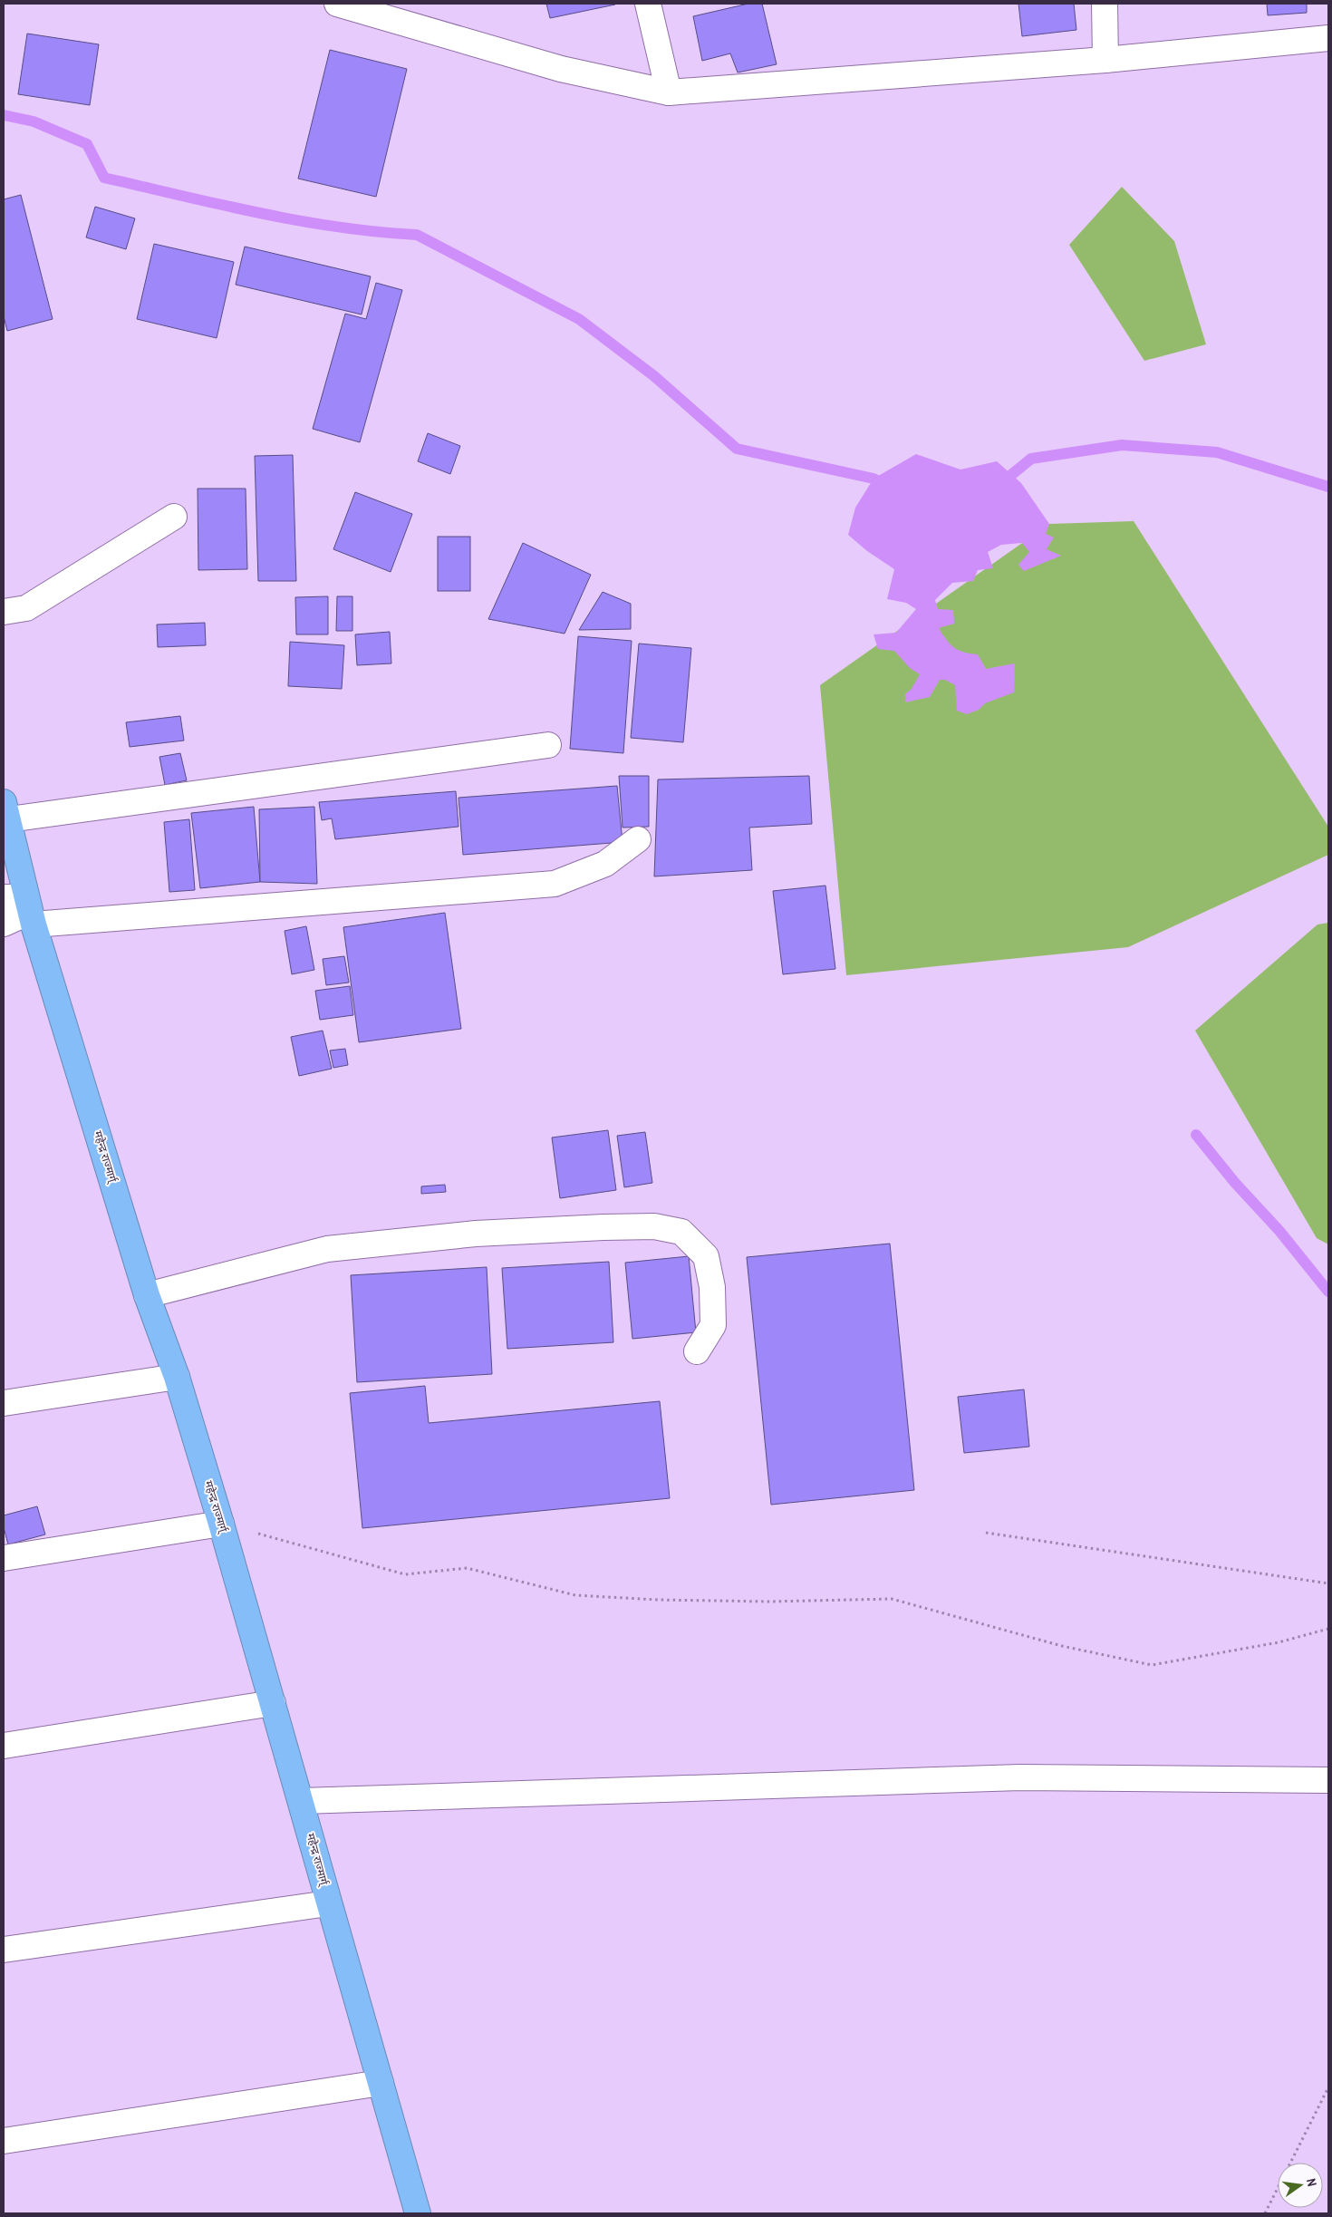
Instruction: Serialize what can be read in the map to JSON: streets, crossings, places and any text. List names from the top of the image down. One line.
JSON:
{"streets":{"highway":["महेन्द्र राज्मार्ग्"]},"north":"right"}
